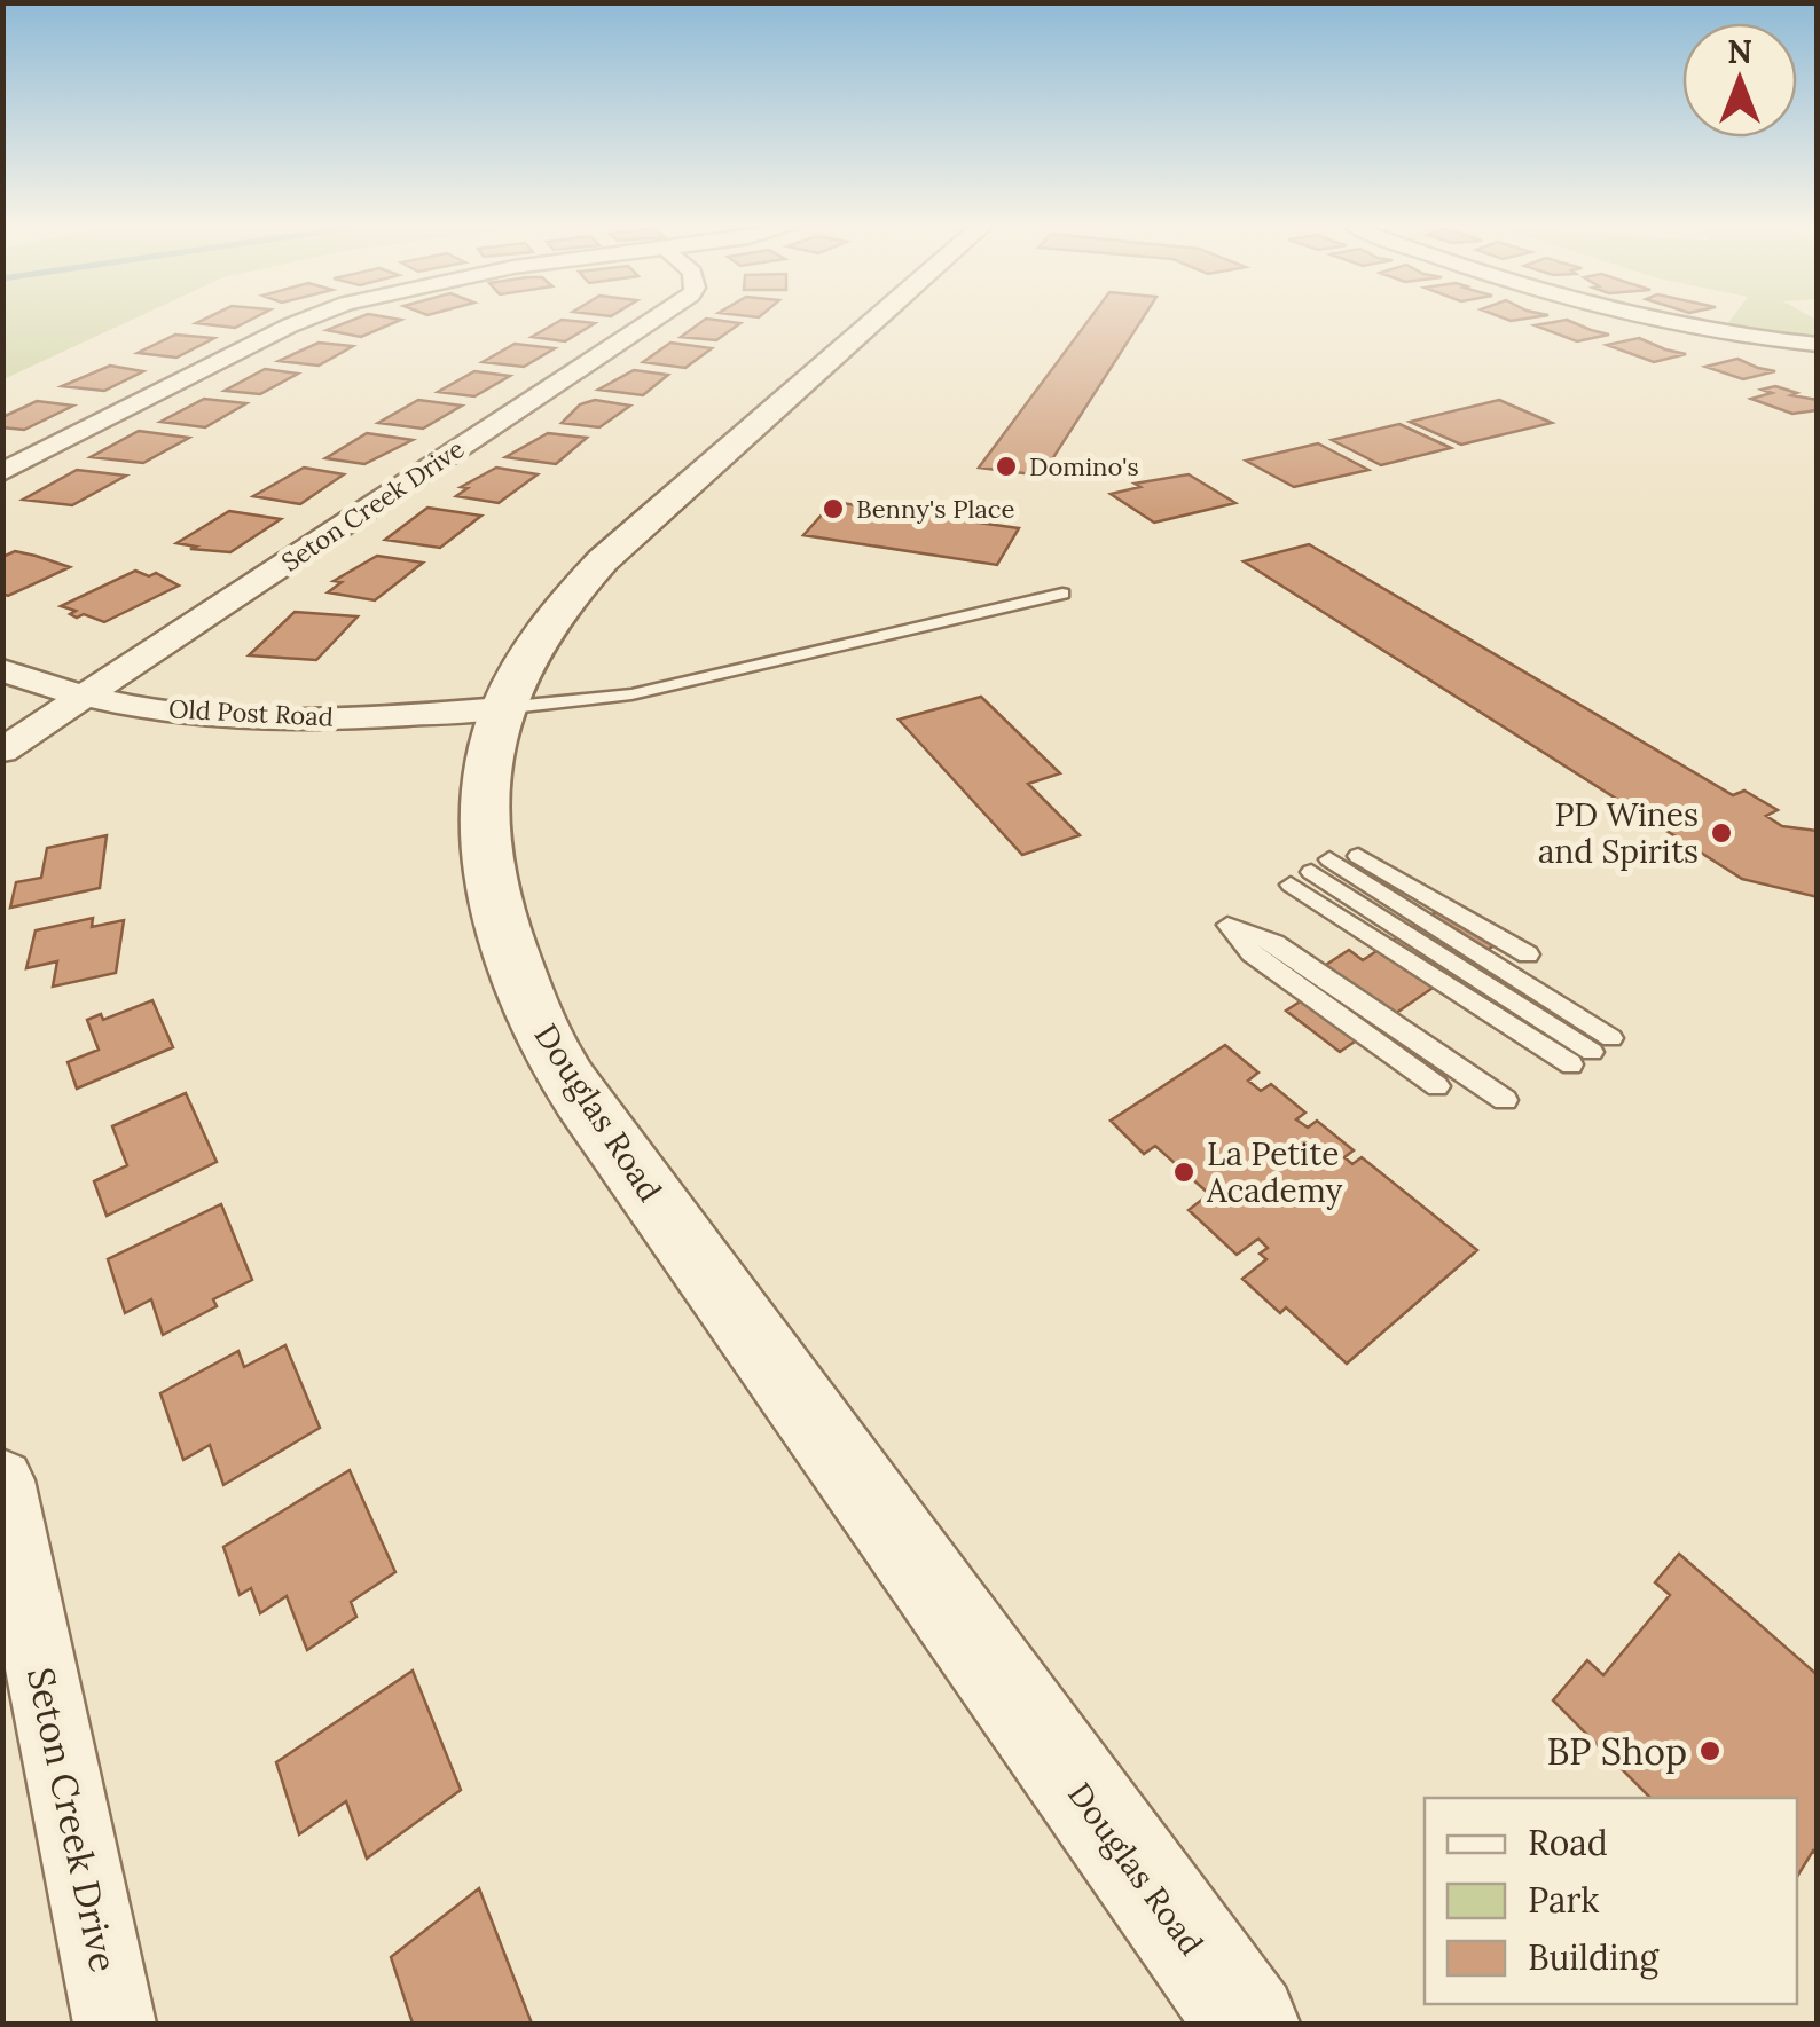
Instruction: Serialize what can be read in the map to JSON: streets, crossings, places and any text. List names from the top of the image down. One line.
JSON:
{"streets":{"street":["Seton Creek Drive","Old Post Road","Douglas Road"]},"crossings":[["Seton Creek Drive","Old Post Road"],["Old Post Road","Douglas Road"]],"places":["Domino's","Benny's Place","PD Wines and Spirits","La Petite Academy","BP Shop"],"legend":["Road","Park","Building"],"north":"top"}
